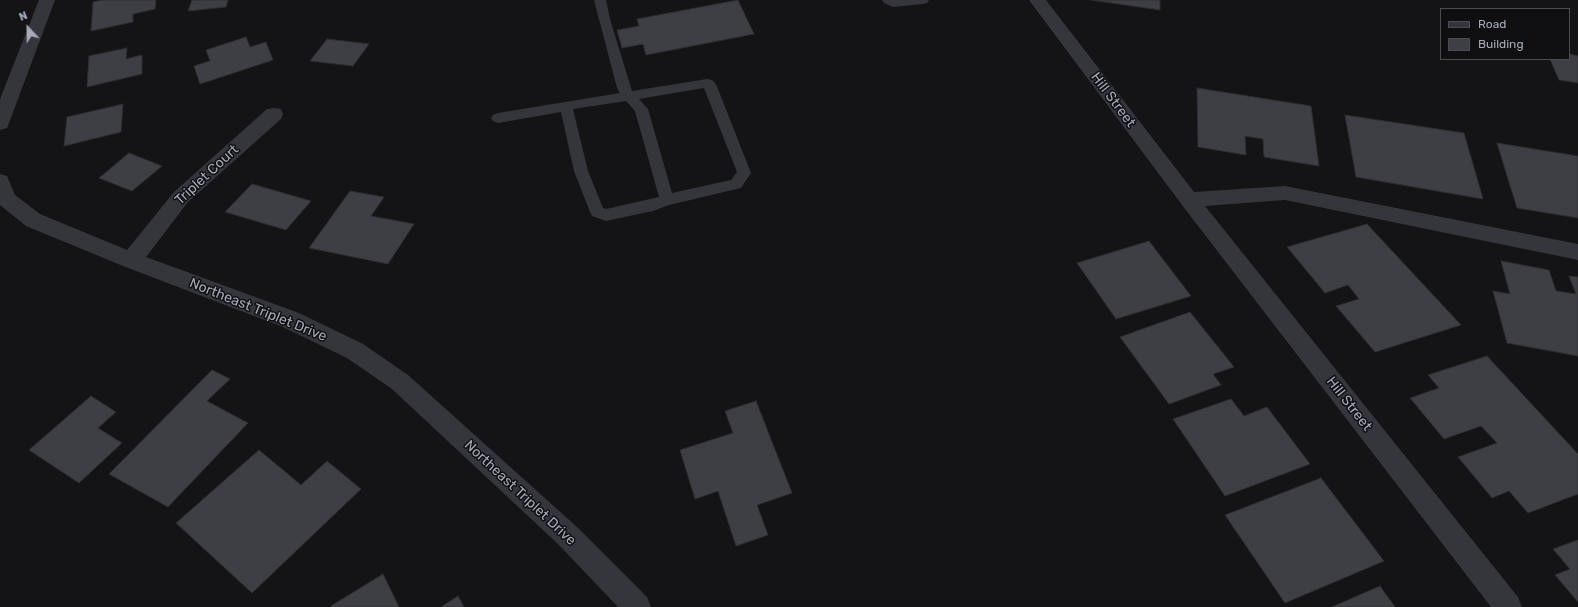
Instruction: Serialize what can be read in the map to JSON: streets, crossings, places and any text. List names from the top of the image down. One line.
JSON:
{"streets":{"street":["Hill Street","Triplet Court","Northeast Triplet Drive"]},"crossings":[["Triplet Court","Northeast Triplet Drive"]],"legend":["Road","Building"],"north":"top"}
